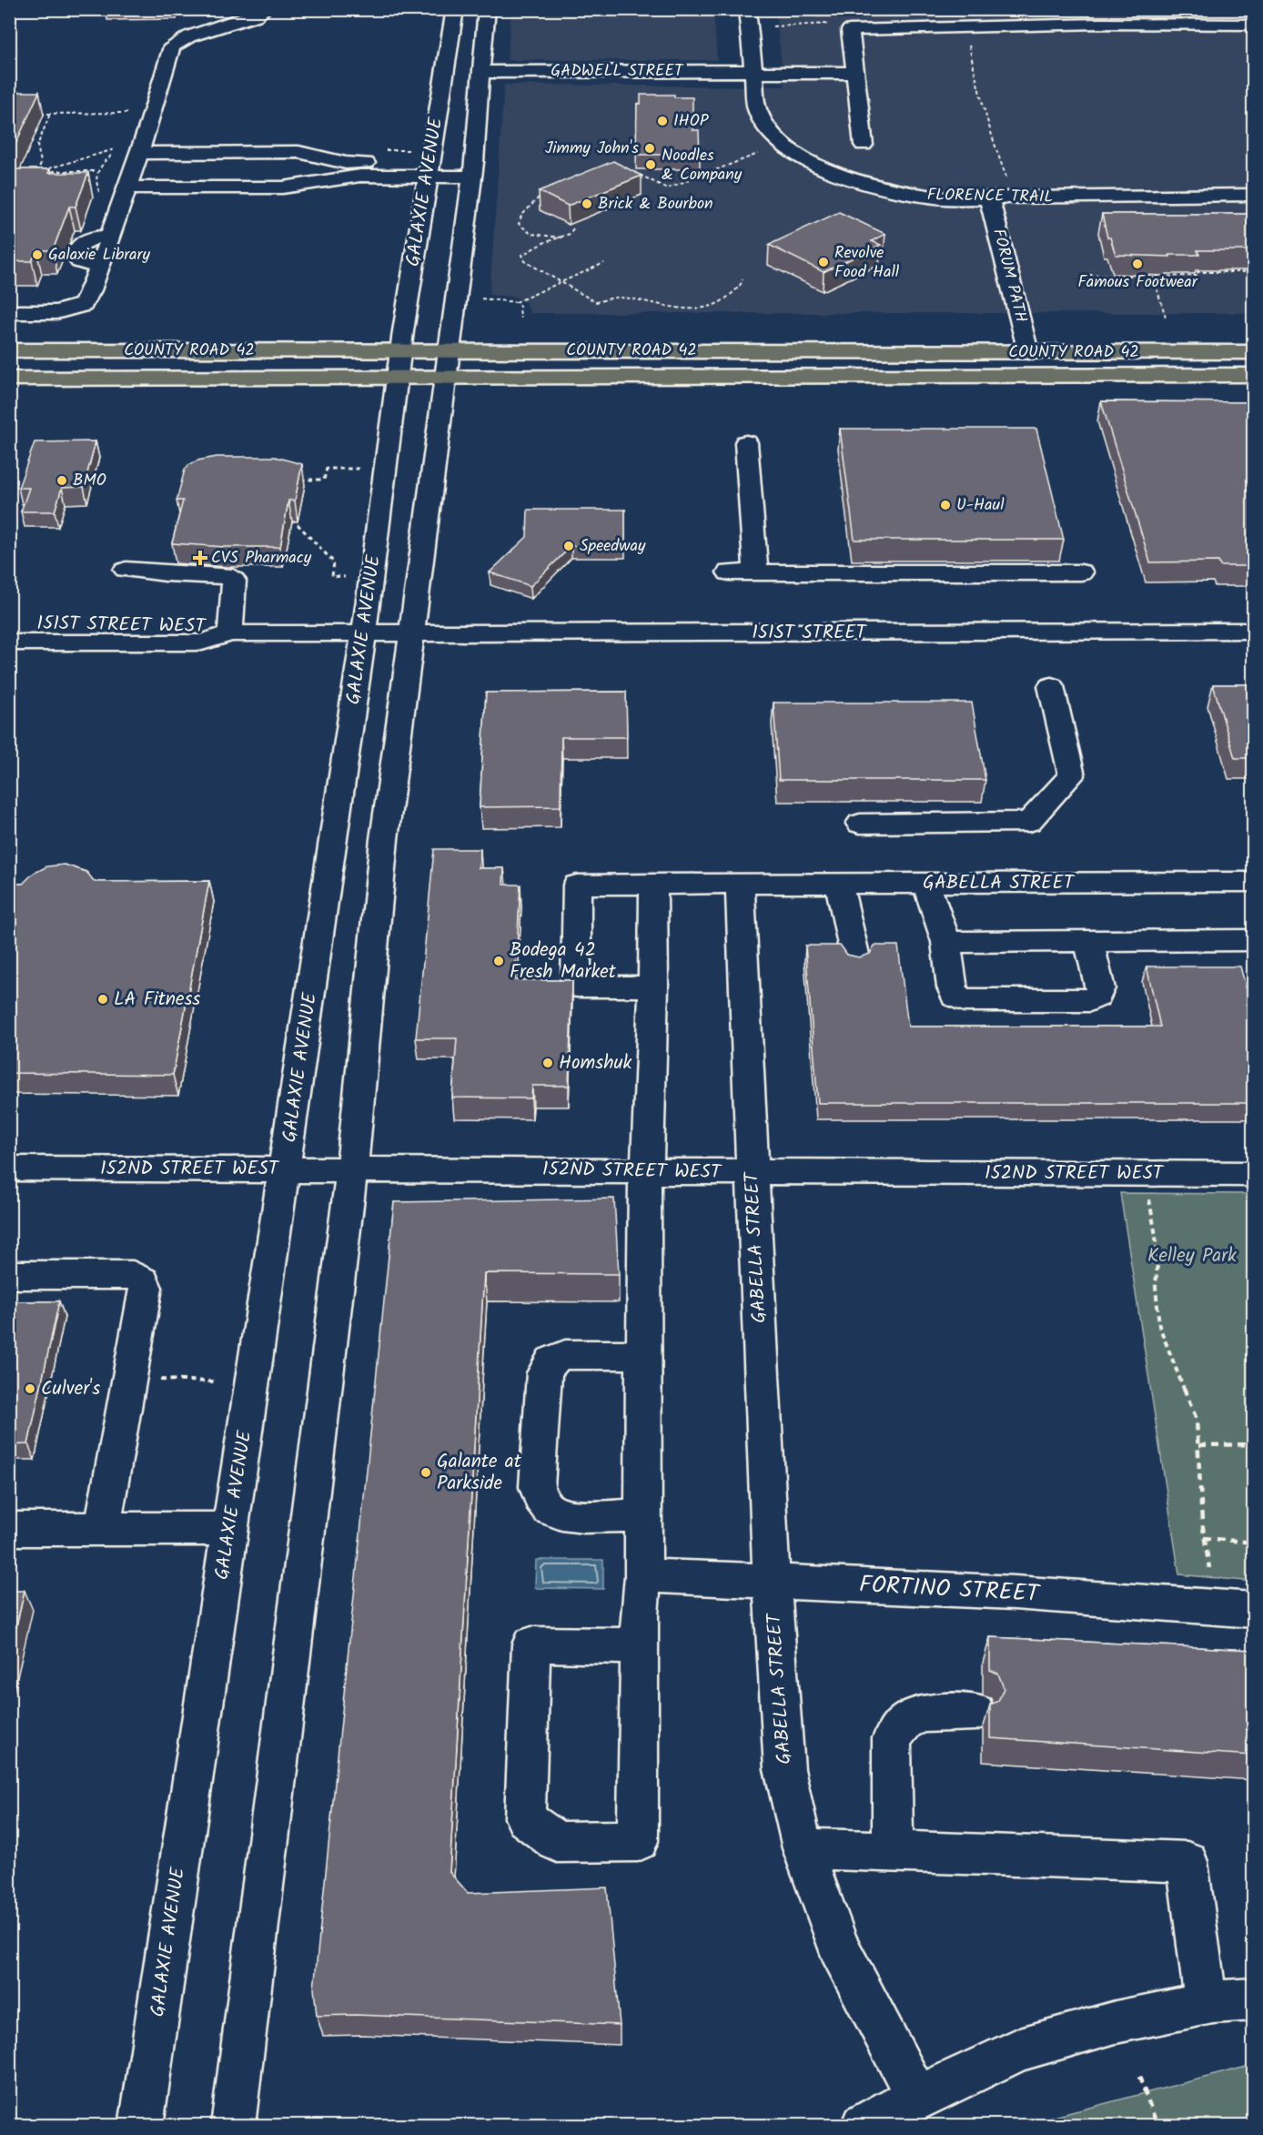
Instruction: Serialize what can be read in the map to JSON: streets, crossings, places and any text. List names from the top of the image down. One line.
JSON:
{"streets":{"highway":["COUNTY ROAD 42"],"street":["GADWELL STREET","GALAXIE AVENUE","FLORENCE TRAIL","FORUM PATH","151ST STREET WEST","151ST STREET","GABELLA STREET","152ND STREET WEST","FORTINO STREET"]},"crossings":[["GADWELL STREET","FLORENCE TRAIL"],["GALAXIE AVENUE","COUNTY ROAD 42"],["GALAXIE AVENUE","151ST STREET WEST"],["GALAXIE AVENUE","151ST STREET"],["GALAXIE AVENUE","152ND STREET WEST"],["FLORENCE TRAIL","FORUM PATH"],["FORUM PATH","COUNTY ROAD 42"],["151ST STREET WEST","151ST STREET"],["GABELLA STREET","152ND STREET WEST"],["GABELLA STREET","FORTINO STREET"]],"parks":["Kelley Park"],"places":{"other":["IHOP","Jimmy John's","Noodles & Company","Brick & Bourbon","Galaxie Library","Revolve Food Hall","Famous Footwear","BMO","U-Haul","Speedway","Bodega 42 Fresh Market","LA Fitness","Homshuk","Culver's","Galante at Parkside"],"health":["CVS Pharmacy"]}}
